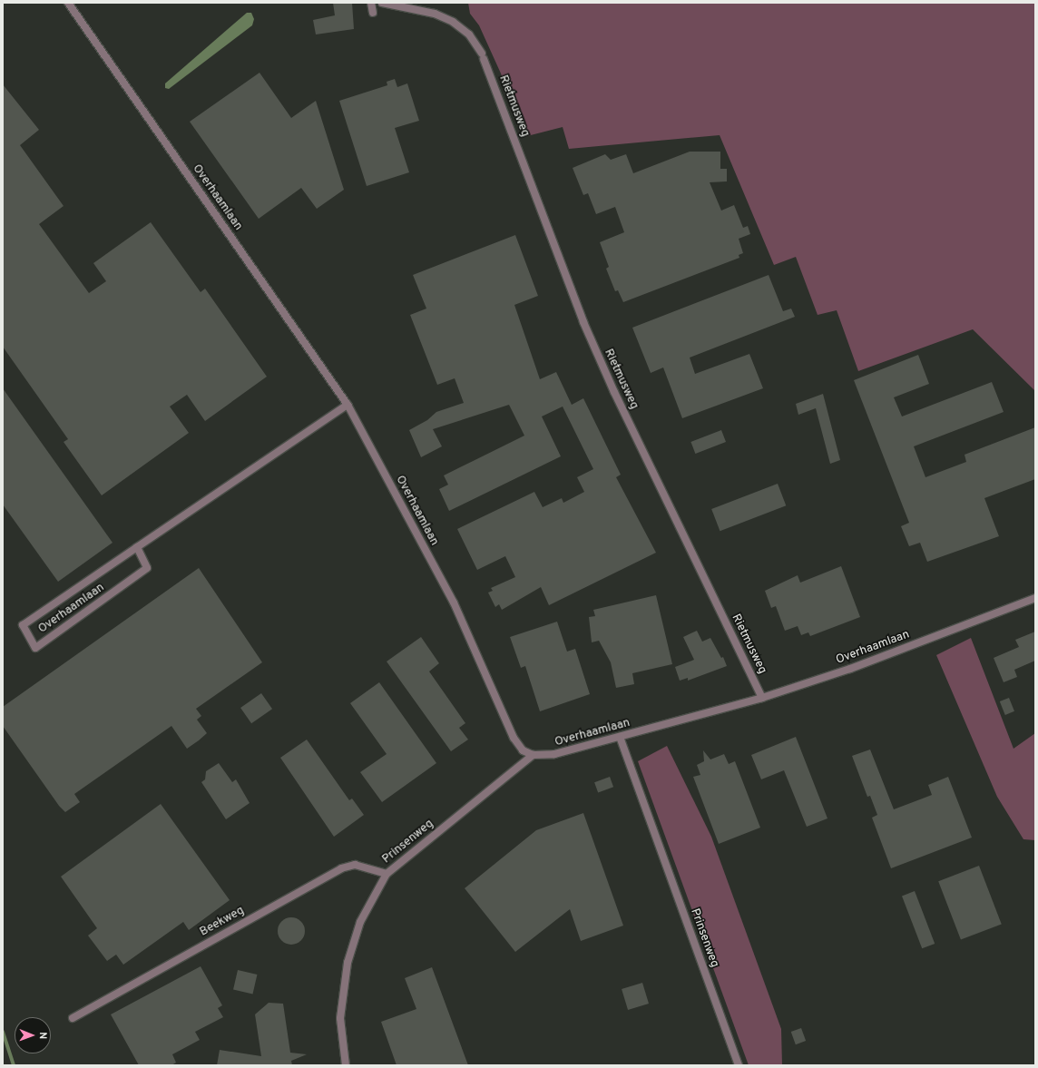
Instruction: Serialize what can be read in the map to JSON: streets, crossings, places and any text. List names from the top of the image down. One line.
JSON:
{"streets":{"street":["Rietmusweg","Overhaamlaan","Prinsenweg","Beekweg"]},"crossings":[["Rietmusweg","Overhaamlaan"],["Overhaamlaan","Prinsenweg"],["Prinsenweg","Beekweg"]],"north":"right"}
